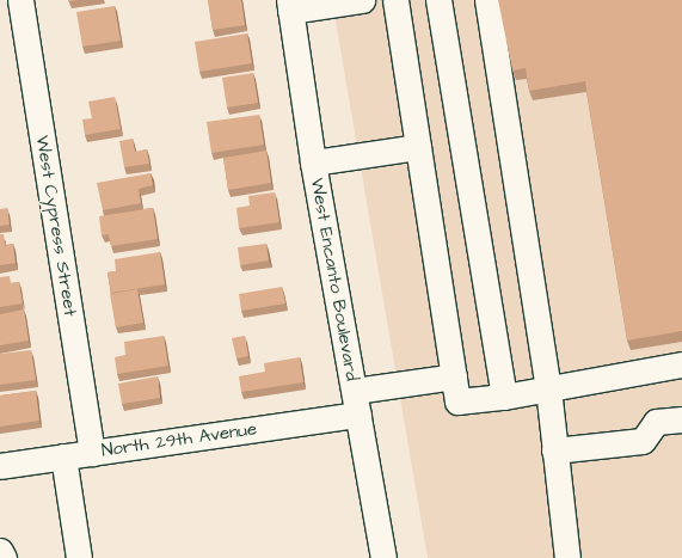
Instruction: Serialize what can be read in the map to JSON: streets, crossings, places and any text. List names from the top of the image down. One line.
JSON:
{"streets":{"street":["West Cypress Street","West Encanto Boulevard","North 29th Avenue"]},"crossings":[["West Cypress Street","North 29th Avenue"],["West Encanto Boulevard","North 29th Avenue"]]}
